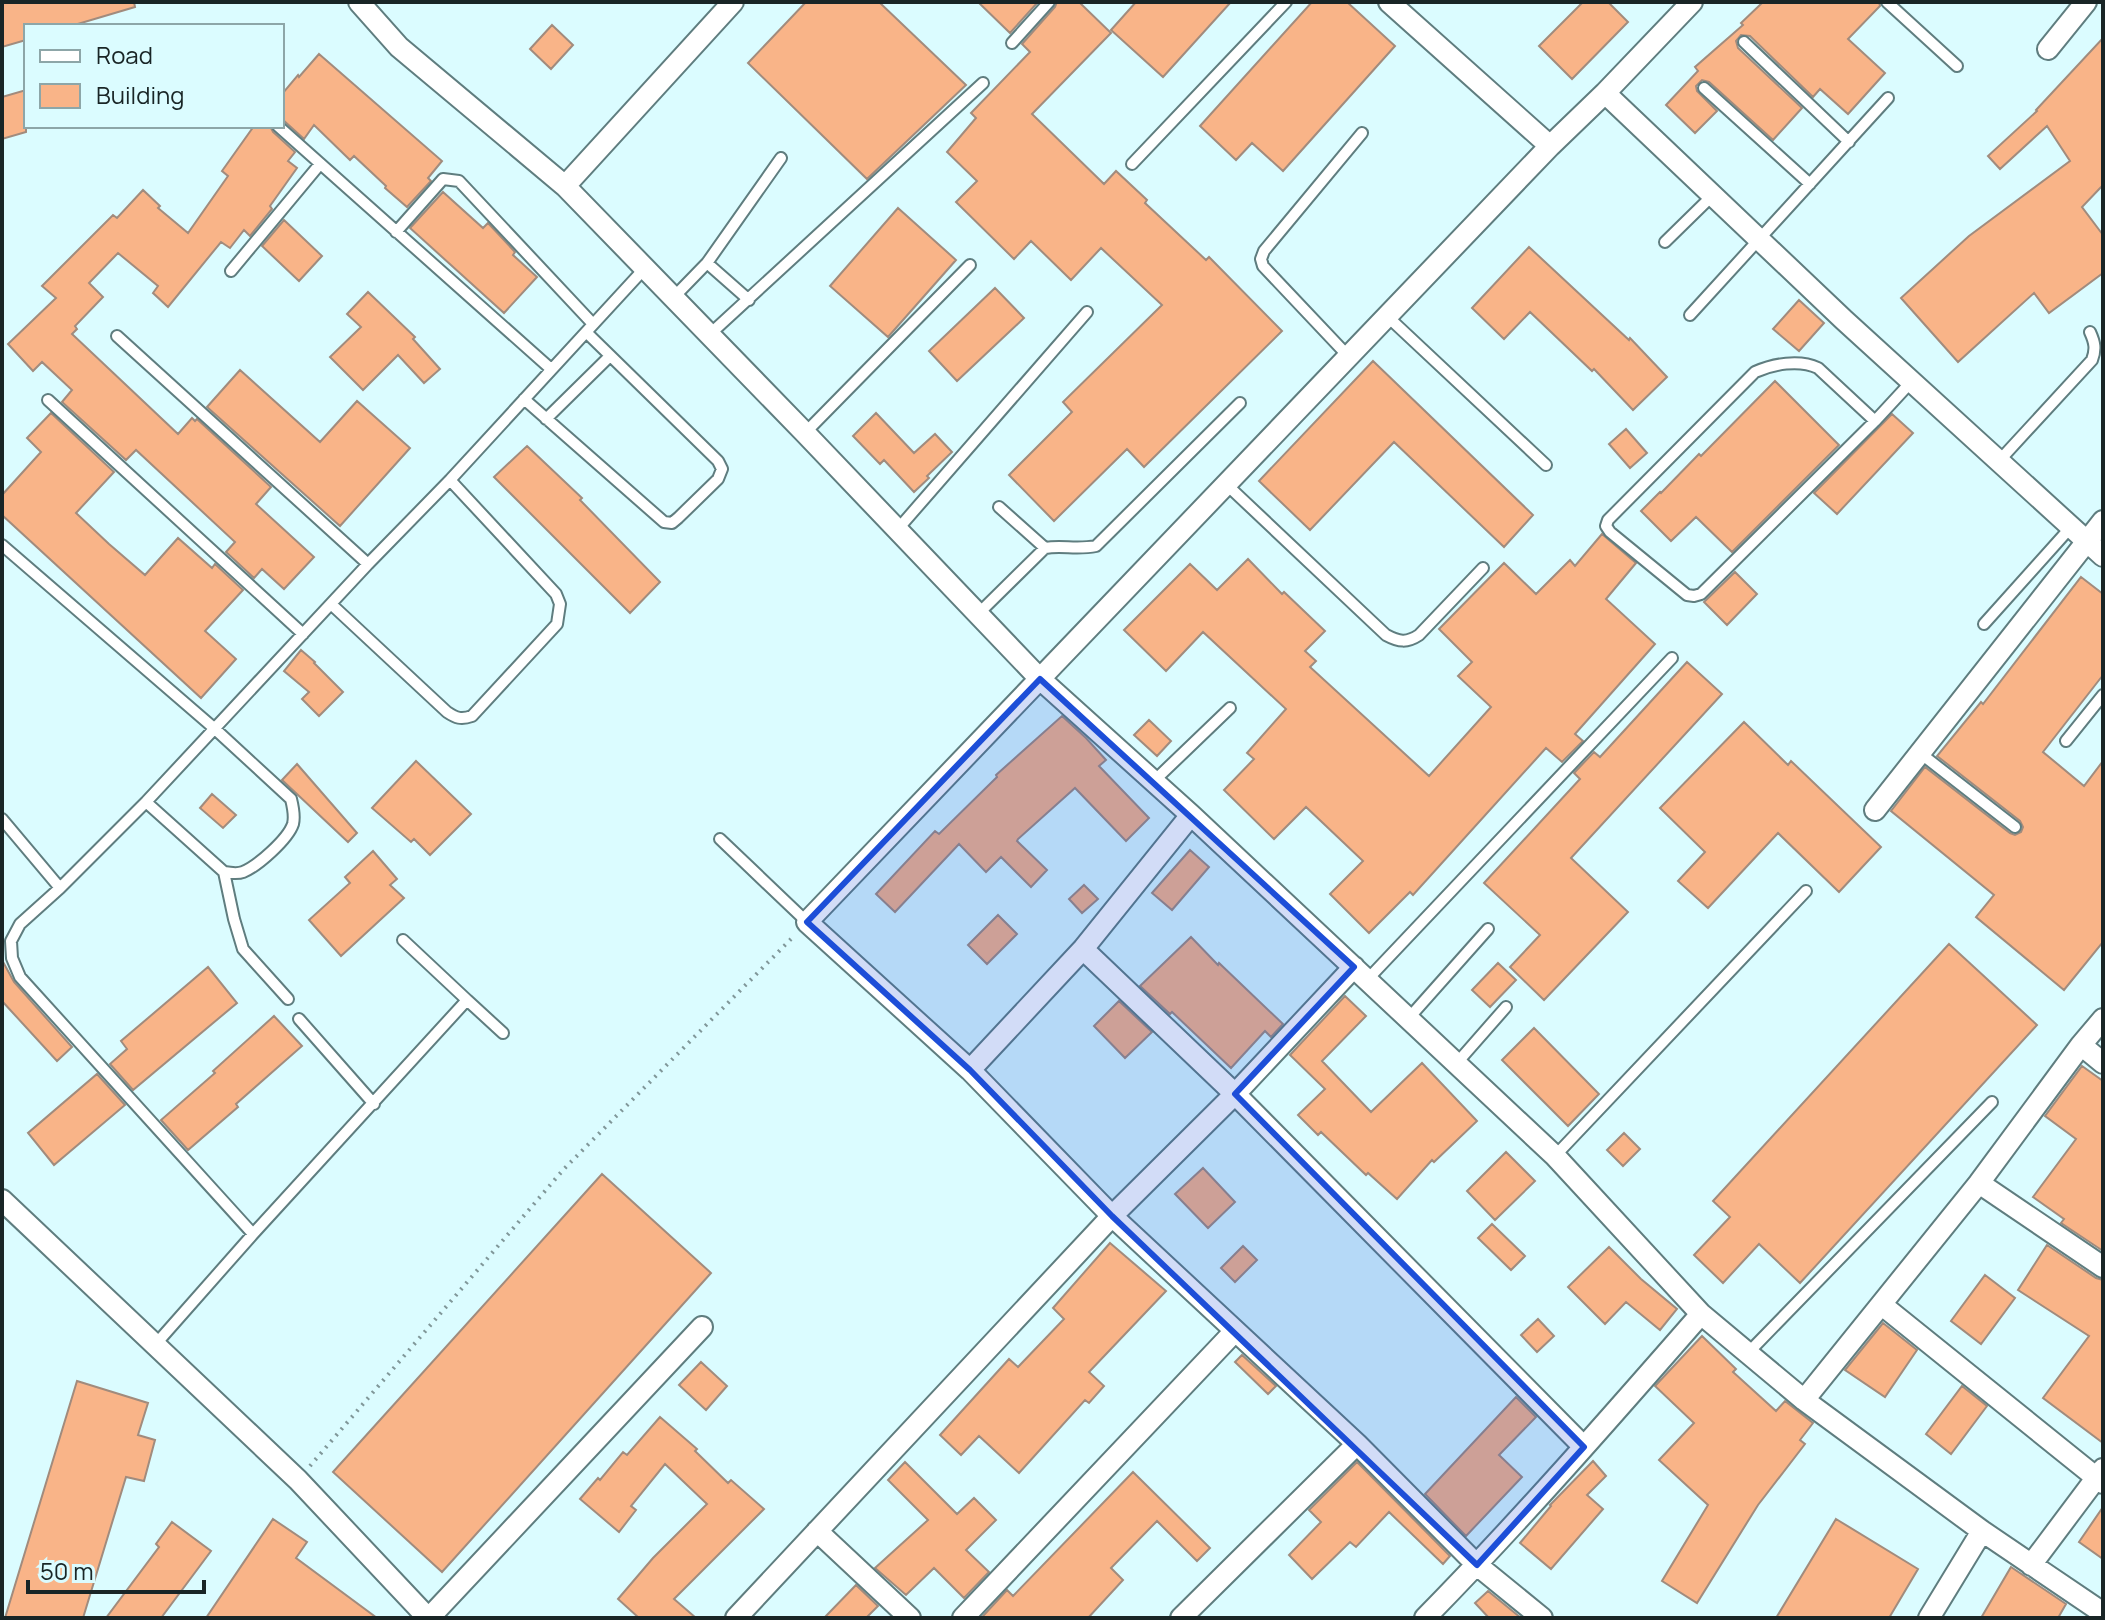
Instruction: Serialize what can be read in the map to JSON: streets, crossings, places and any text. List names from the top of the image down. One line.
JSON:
{"legend":["Road","Building"],"scale_bar":"50 m"}
